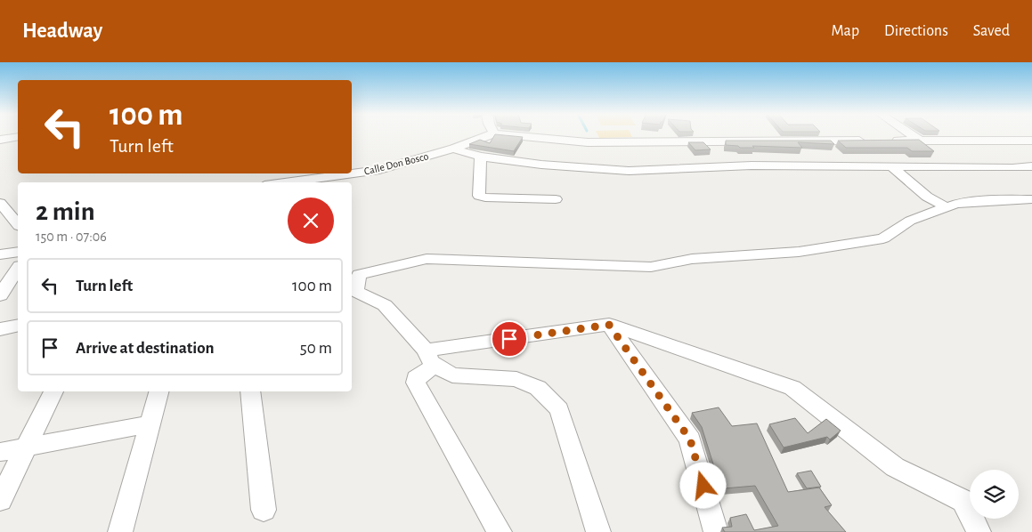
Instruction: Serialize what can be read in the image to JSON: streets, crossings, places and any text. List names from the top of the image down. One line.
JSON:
{"streets":{"street":["Calle Don Bosco"]},"page":{"header":"Headway","nav":["Map","Directions","Saved"],"turn":["100 m","Turn left"],"heading":["2 min","150 m · 07:06"],"list":[{"name":"Turn left","value":"100 m"},{"name":"Arrive at destination","value":"50 m"}]}}
